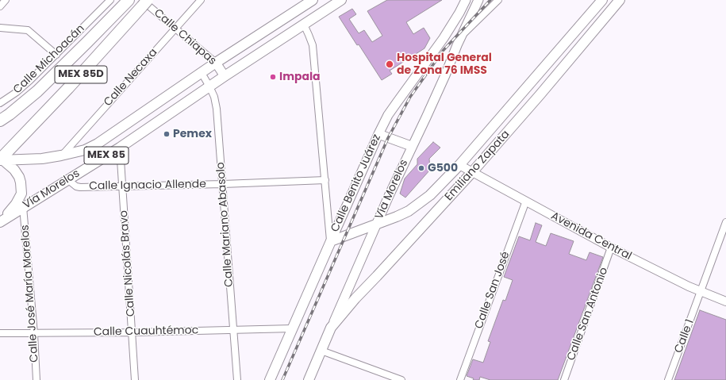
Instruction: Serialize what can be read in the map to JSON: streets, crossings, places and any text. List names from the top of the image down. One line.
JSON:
{"streets":{"highway":["MEX 85D"],"main road":["Calle Chiapas","MEX 85","Emiliano Zapata","Calle Benito Juárez","Vía Morelos"],"street":["Calle Michoacán","Calle Necaxa","Calle Ignacio Allende","Calle Mariano Abasolo","Avenida Central","Calle Nicolás Bravo","Calle San José","Calle José María Morelos","Calle San Antonio","Calle Cuauhtémoc","Calle 1"]},"crossings":[["Calle Chiapas","MEX 85D"],["Calle Chiapas","Calle Necaxa"],["Calle Chiapas","Vía Morelos"],["MEX 85D","Vía Morelos"],["Calle Necaxa","Vía Morelos"],["Emiliano Zapata","Calle Benito Juárez"],["Emiliano Zapata","Vía Morelos"],["Emiliano Zapata","Avenida Central"],["Calle Benito Juárez","Calle Cuauhtémoc"],["Calle Ignacio Allende","Vía Morelos"],["Calle Ignacio Allende","Calle Mariano Abasolo"],["Calle Ignacio Allende","Calle Nicolás Bravo"],["Vía Morelos","Calle Mariano Abasolo"],["Vía Morelos","Calle Nicolás Bravo"],["Vía Morelos","Calle José María Morelos"],["Calle Mariano Abasolo","Calle Cuauhtémoc"],["Avenida Central","Calle San José"],["Avenida Central","Calle San Antonio"],["Avenida Central","Calle 1"],["Calle Nicolás Bravo","Calle Cuauhtémoc"],["Calle José María Morelos","Calle Cuauhtémoc"]],"places":["Hospital General de Zona 76 IMSS","Impala","Pemex","G500"]}
